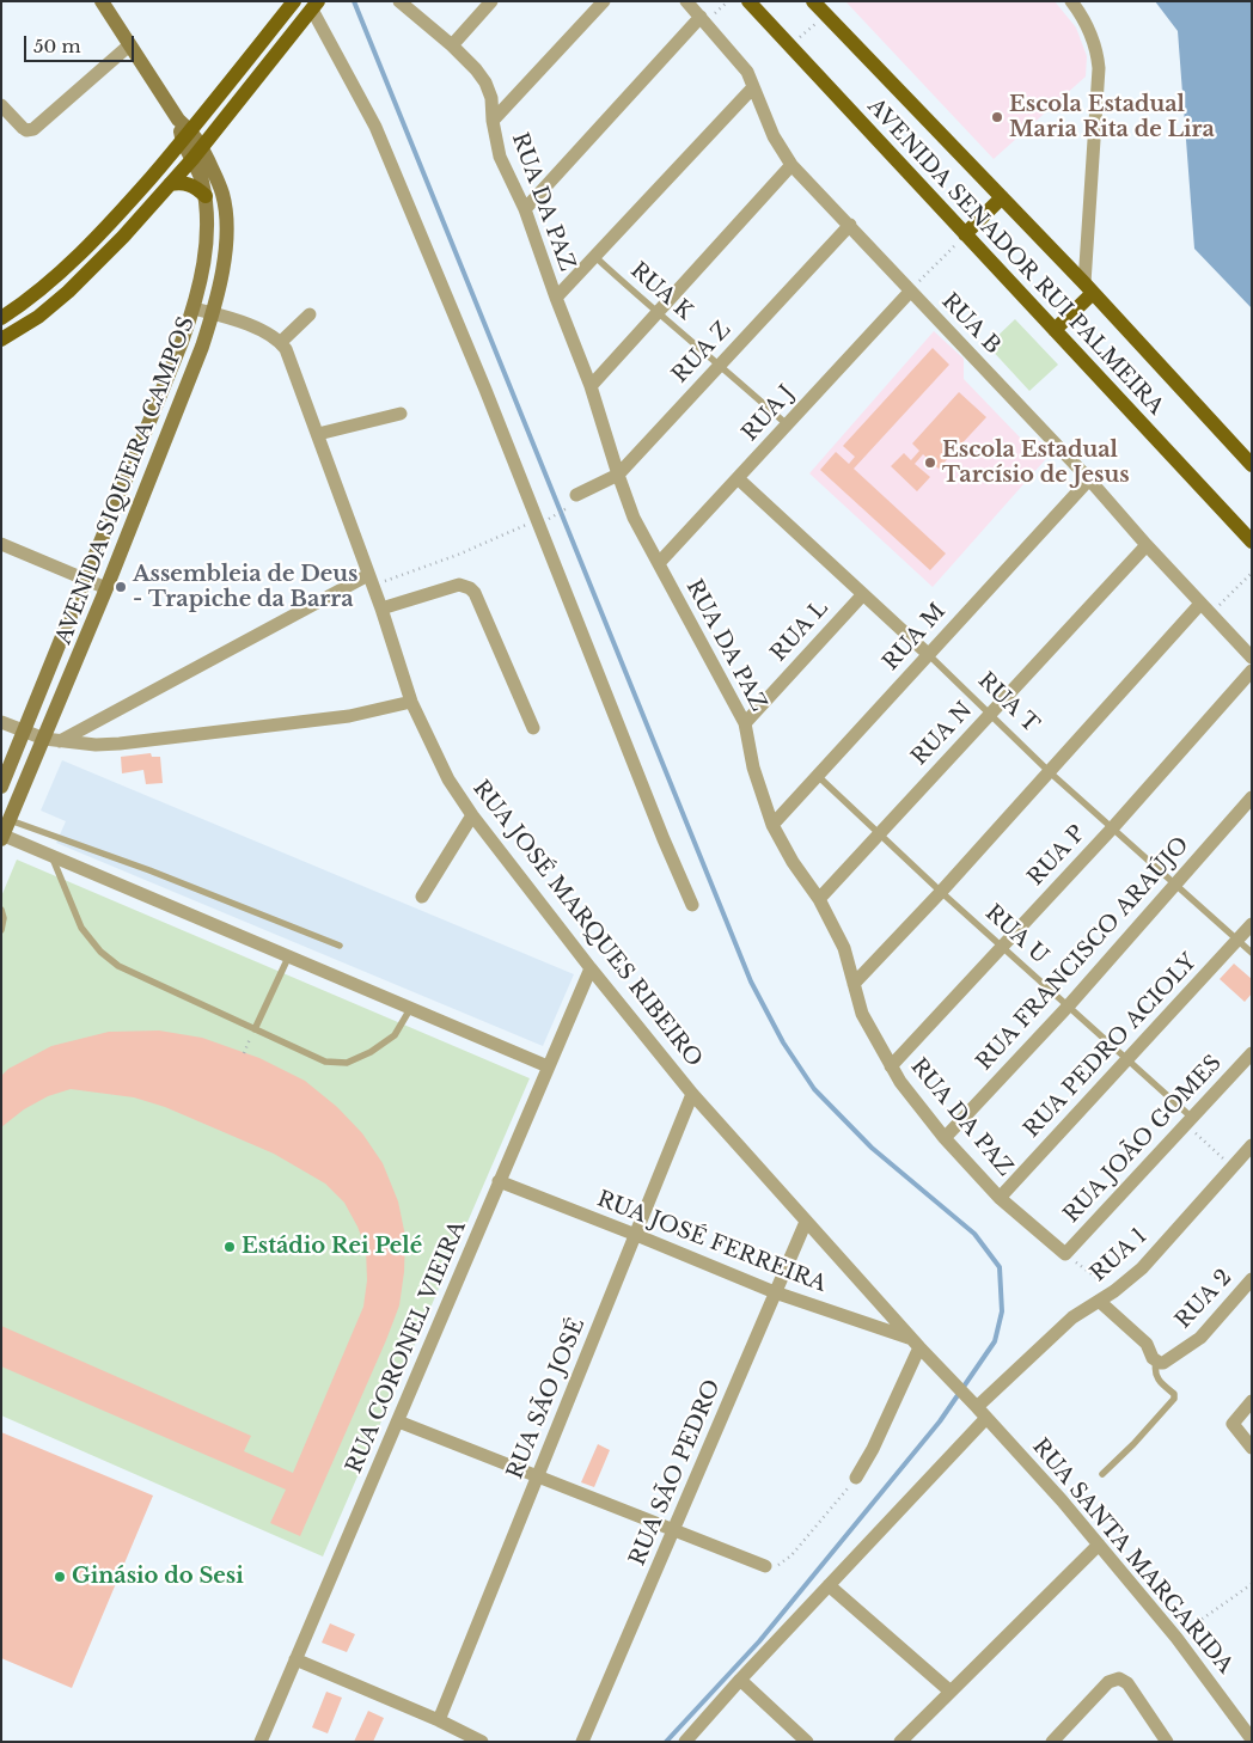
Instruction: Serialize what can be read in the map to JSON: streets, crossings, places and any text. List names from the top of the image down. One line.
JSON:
{"streets":{"main road":["AVENIDA SENADOR RUI PALMEIRA","AVENIDA SIQUEIRA CAMPOS"],"street":["RUA DA PAZ","RUA B","RUA Z","RUA J","RUA L","RUA M","RUA T","RUA N","RUA P","RUA JOSÉ MARQUES RIBEIRO","RUA FRANCISCO ARAÚJO","RUA PEDRO ACIOLY","RUA JOÃO GOMES","RUA JOSÉ FERREIRA","RUA 1","RUA 2","RUA CORONEL VIEIRA","RUA SÃO JOSÉ","RUA SÃO PEDRO","RUA SANTA MARGARIDA"],"lane":["RUA K","RUA U"]},"crossings":[["RUA DA PAZ","RUA Z"],["RUA DA PAZ","RUA J"],["RUA DA PAZ","RUA L"],["RUA DA PAZ","RUA M"],["RUA DA PAZ","RUA N"],["RUA DA PAZ","RUA P"],["RUA DA PAZ","RUA FRANCISCO ARAÚJO"],["RUA DA PAZ","RUA PEDRO ACIOLY"],["RUA DA PAZ","RUA JOÃO GOMES"],["RUA K","RUA Z"],["RUA K","RUA J"],["RUA B","RUA Z"],["RUA B","RUA J"],["RUA B","RUA M"],["RUA B","RUA N"],["RUA J","RUA T"],["RUA L","RUA T"],["RUA M","RUA T"],["RUA M","RUA U"],["RUA T","RUA N"],["RUA T","RUA P"],["RUA T","RUA FRANCISCO ARAÚJO"],["RUA T","RUA PEDRO ACIOLY"],["RUA N","RUA U"],["RUA P","RUA U"],["RUA JOSÉ MARQUES RIBEIRO","RUA JOSÉ FERREIRA"],["RUA JOSÉ MARQUES RIBEIRO","RUA 1"],["RUA JOSÉ MARQUES RIBEIRO","RUA CORONEL VIEIRA"],["RUA JOSÉ MARQUES RIBEIRO","RUA SÃO JOSÉ"],["RUA JOSÉ MARQUES RIBEIRO","RUA SÃO PEDRO"],["RUA JOSÉ MARQUES RIBEIRO","RUA SANTA MARGARIDA"],["RUA U","RUA FRANCISCO ARAÚJO"],["RUA U","RUA PEDRO ACIOLY"],["RUA U","RUA JOÃO GOMES"],["RUA JOSÉ FERREIRA","RUA CORONEL VIEIRA"],["RUA JOSÉ FERREIRA","RUA SÃO JOSÉ"],["RUA JOSÉ FERREIRA","RUA SÃO PEDRO"],["RUA 1","RUA SANTA MARGARIDA"]],"places":["Escola Estadual Maria Rita de Lira","Escola Estadual Tarcísio de Jesus","Assembleia de Deus - Trapiche da Barra","Estádio Rei Pelé","Ginásio do Sesi"],"scale_bar":"50 m"}
